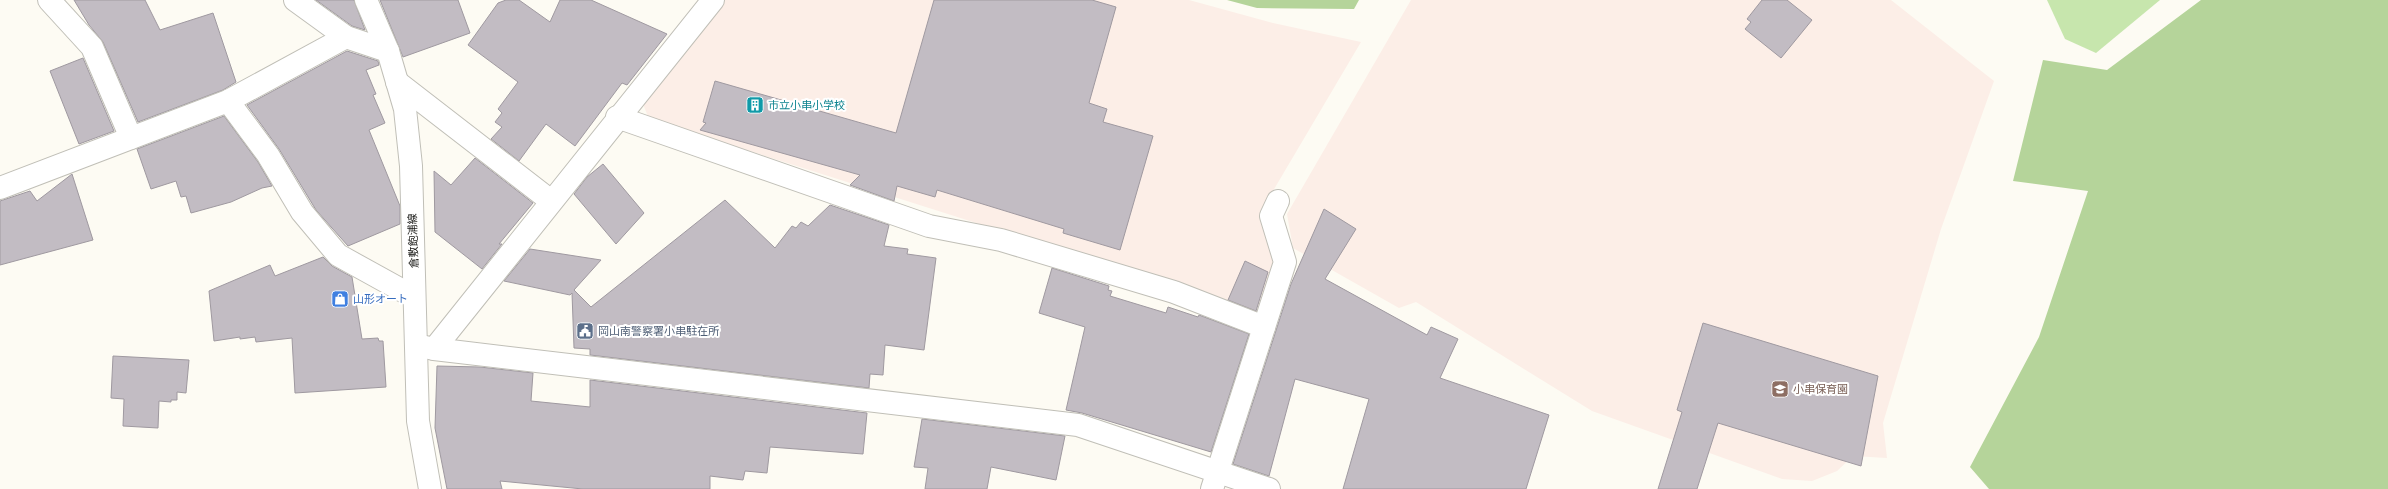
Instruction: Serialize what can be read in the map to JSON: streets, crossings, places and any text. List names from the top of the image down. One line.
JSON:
{"streets":{"street":["倉敷飽浦線"]},"places":{"building":["市立小串小学校"],"shop":["山形オート"],"public building":["岡山南警察署小串駐在所"],"school or university":["小串保育園"]}}
